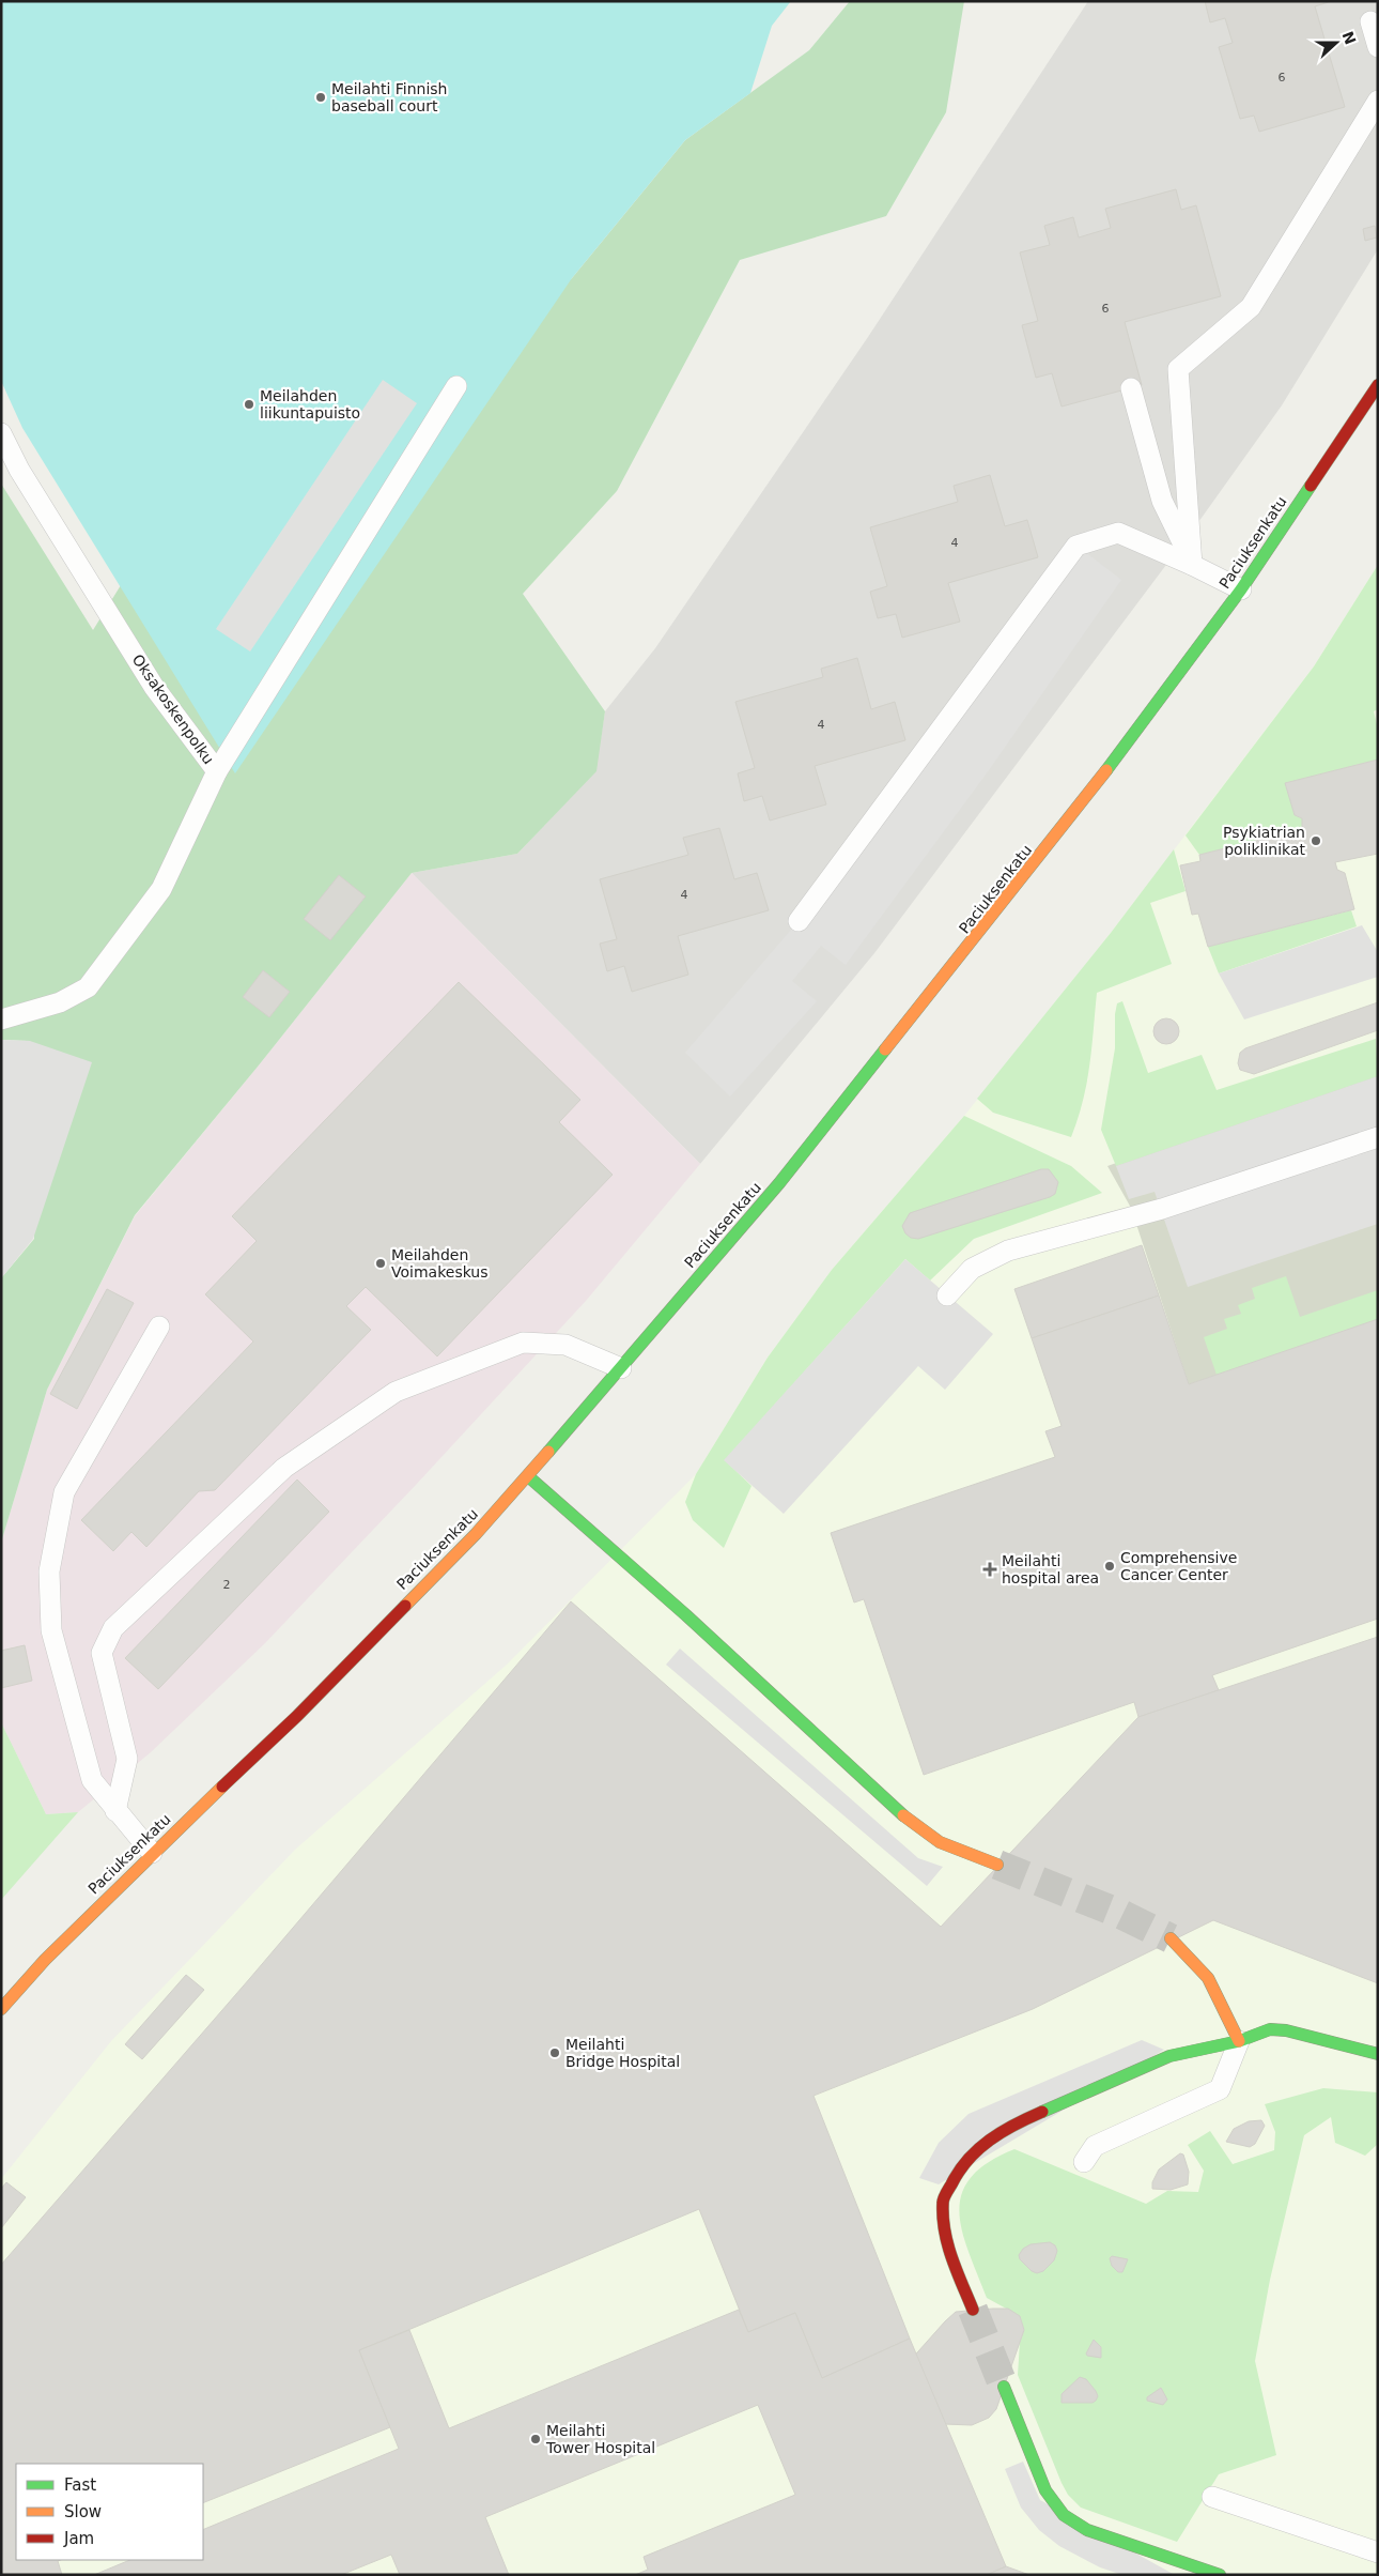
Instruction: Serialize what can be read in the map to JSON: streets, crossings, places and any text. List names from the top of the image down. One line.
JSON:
{"streets":{"main road":["Paciuksenkatu"],"lane":["Oksakoskenpolku"]},"places":{"other":["Meilahti Finnish baseball court","Meilahden liikuntapuisto","Psykiatrian poliklinikat","Meilahden Voimakeskus","Comprehensive Cancer Center","Meilahti Bridge Hospital","Meilahti Tower Hospital"],"health":["Meilahti hospital area"]},"house_numbers":["6","6","4","4","4","2"],"legend":["Fast","Slow","Jam"],"north":"right"}
